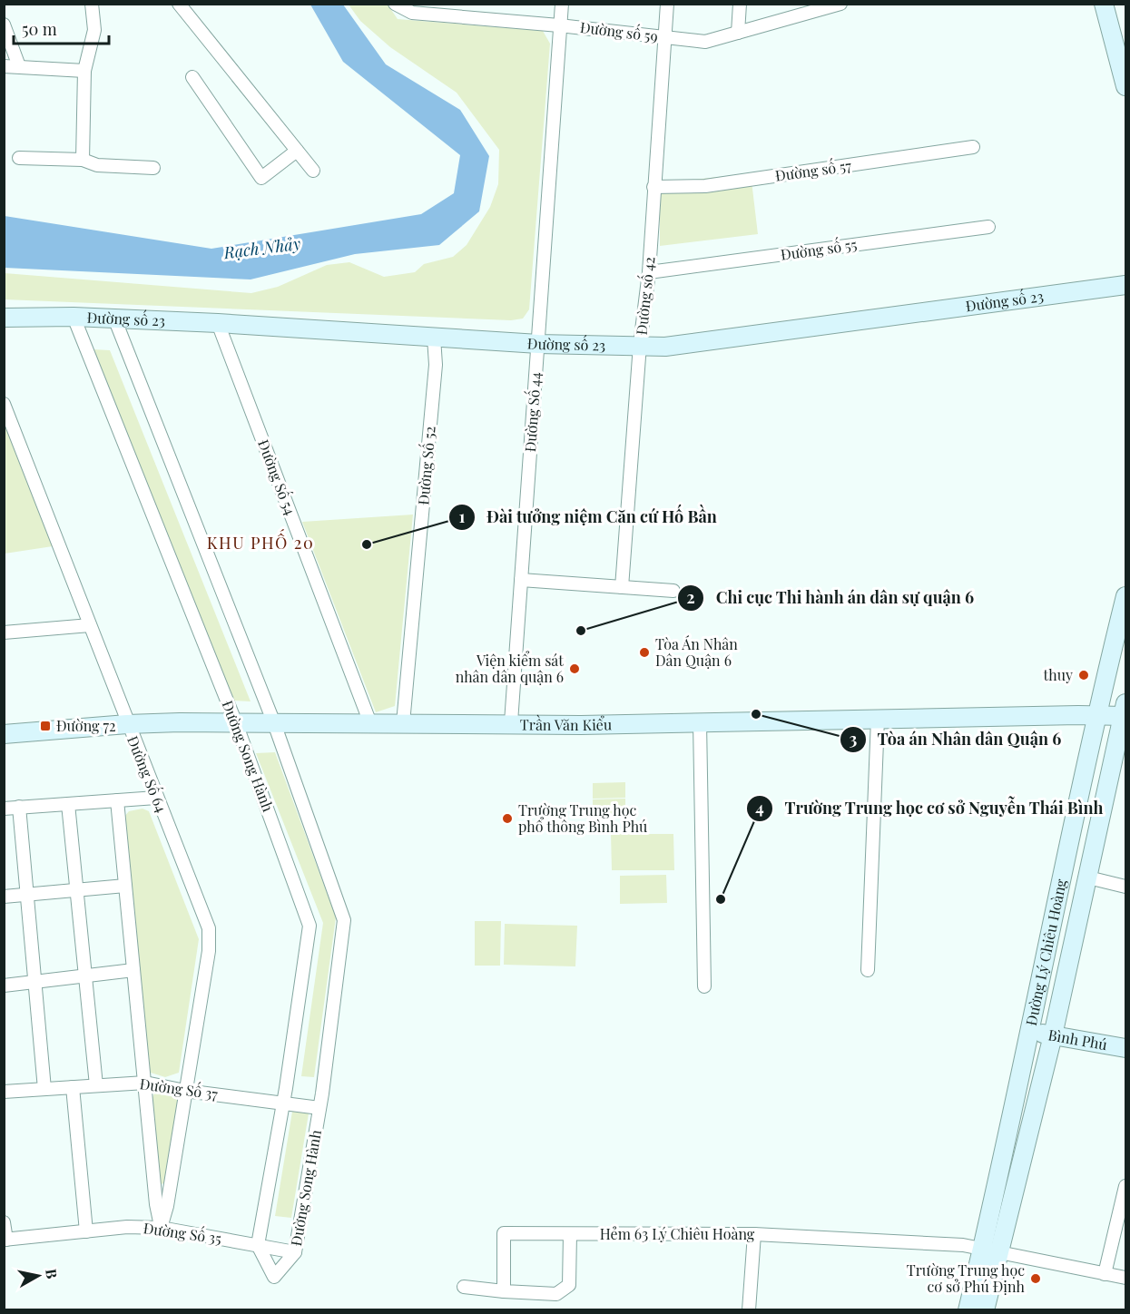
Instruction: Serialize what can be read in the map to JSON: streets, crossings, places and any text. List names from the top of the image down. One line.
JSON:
{"streets":{"street":["Đường số 59","Đường số 57","Đường số 55","Đường số 42","Đường số 23","Đường Số 44","Đường Số 52","Đường Số 54","Trần Văn Kiểu","Đường Song Hành","Đường Số 64","Đường Lý Chiêu Hoàng","Bình Phú","Đường Số 37","Đường Số 35","Hẻm 63 Lý Chiêu Hoàng"]},"crossings":[["Đường số 59","Đường số 42"],["Đường số 59","Đường Số 44"],["Đường số 57","Đường số 42"],["Đường số 55","Đường số 42"],["Đường số 42","Đường số 23"],["Đường số 23","Đường Số 44"],["Đường số 23","Đường Số 52"],["Đường số 23","Đường Số 54"],["Đường số 23","Đường Song Hành"],["Đường Số 44","Trần Văn Kiểu"],["Đường Số 52","Trần Văn Kiểu"],["Đường Số 54","Trần Văn Kiểu"],["Trần Văn Kiểu","Đường Song Hành"],["Trần Văn Kiểu","Đường Số 64"],["Trần Văn Kiểu","Đường Lý Chiêu Hoàng"],["Đường Song Hành","Đường Số 37"],["Đường Song Hành","Đường Số 35"],["Đường Số 64","Đường Số 37"],["Đường Số 64","Đường Số 35"],["Đường Lý Chiêu Hoàng","Bình Phú"],["Đường Lý Chiêu Hoàng","Hẻm 63 Lý Chiêu Hoàng"]],"districts":["KHU PHỐ 20"],"water":["Rạch Nhảy"],"places":{"other":["Đài tưởng niệm Căn cứ Hố Bần","Chi cục Thi hành án dân sự quận 6","Tòa Án Nhân Dân Quận 6","Viện kiểm sát nhân dân quận 6","thuy","Tòa án Nhân dân Quận 6","Trường Trung học phổ thông Bình Phú","Trường Trung học cơ sở Nguyễn Thái Bình","Trường Trung học cơ sở Phú Định"],"transit":["Đường 72"]},"scale_bar":"50 m","north":"right"}
